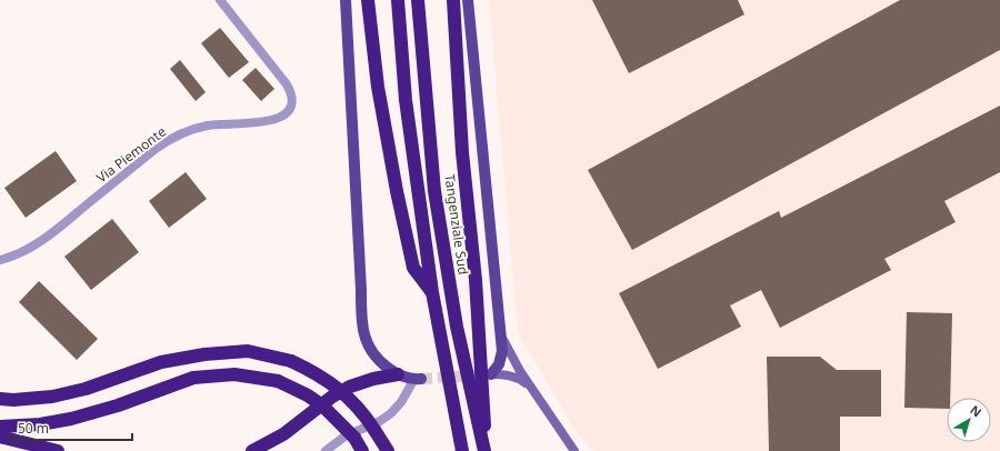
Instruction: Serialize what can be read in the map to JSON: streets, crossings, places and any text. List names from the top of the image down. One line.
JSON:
{"streets":{"highway":["Tangenziale Sud"],"street":["Via Piemonte"]},"scale_bar":"50 m","north":"top right"}
